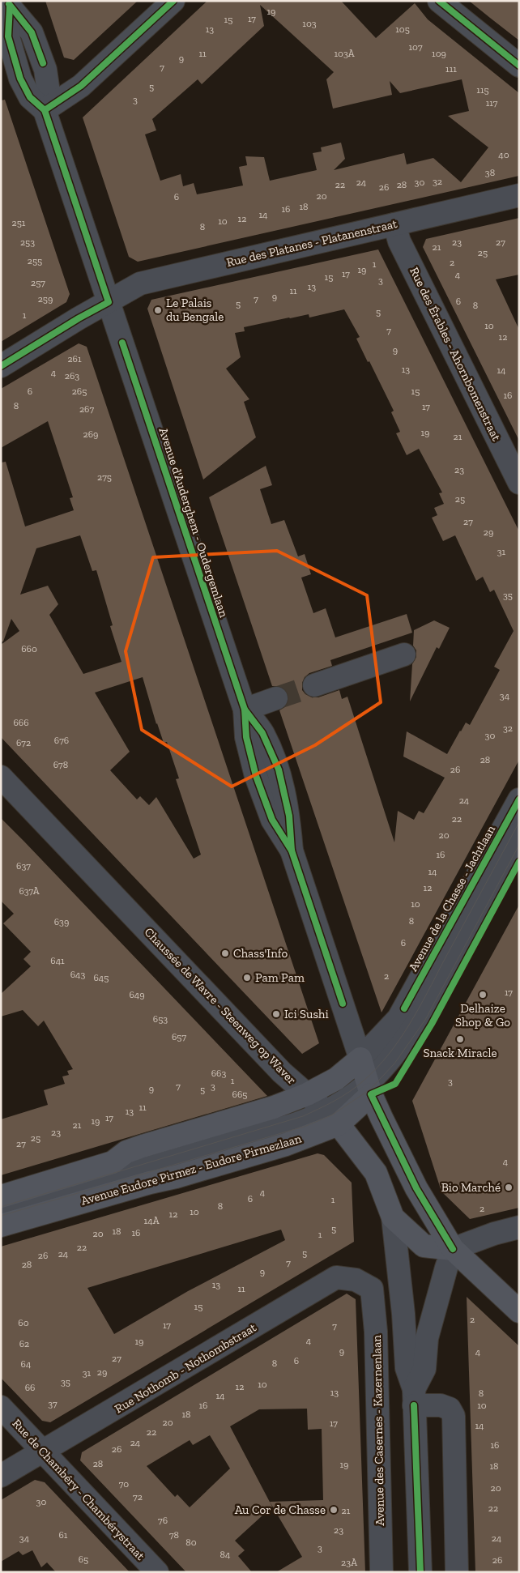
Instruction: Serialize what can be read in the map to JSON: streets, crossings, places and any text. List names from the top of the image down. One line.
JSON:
{"streets":{"main road":["Avenue d'Auderghem - Oudergemlaan","Chaussée de Wavre - Steenweg op Waver","Avenue Eudore Pirmez - Eudore Pirmezlaan"],"street":["Rue des Platanes - Platanenstraat","Rue des Érables - Ahornbomenstraat","Avenue de la Chasse - Jachtlaan","Rue Nothomb - Nothombstraat","Avenue des Casernes - Kazernenlaan","Rue de Chambéry - Chambérystraat"]},"crossings":[["Rue des Platanes - Platanenstraat","Rue des Érables - Ahornbomenstraat"],["Rue des Platanes - Platanenstraat","Avenue d'Auderghem - Oudergemlaan"],["Avenue d'Auderghem - Oudergemlaan","Avenue de la Chasse - Jachtlaan"],["Avenue d'Auderghem - Oudergemlaan","Chaussée de Wavre - Steenweg op Waver"],["Avenue d'Auderghem - Oudergemlaan","Avenue Eudore Pirmez - Eudore Pirmezlaan"],["Chaussée de Wavre - Steenweg op Waver","Avenue Eudore Pirmez - Eudore Pirmezlaan"],["Rue Nothomb - Nothombstraat","Avenue des Casernes - Kazernenlaan"],["Rue Nothomb - Nothombstraat","Rue de Chambéry - Chambérystraat"]],"places":["Le Palais du Bengale","Chass'Info","Pam Pam","Delhaize Shop & Go","Ici Sushi","Snack Miracle","Bio Marché","Au Cor de Chasse"],"house_numbers":["19","17","15","103","13","105","107","11","103A","109","9","7","111","5","115","3","117","40","38","32","24","30","22","28","26","20","6","18","16","14","12","10","251","8","253","23","27","21","25","255","2","1","19","17","4","15","3","257","13","11","9","259","7","6","5","8","5","1","10","7","12","9","261","13","14","4","263","6","265","15","16","8","17","267","19","269","21","23","275","25","27","29","31","35","660","34","666","32","30","676","672","28","678","26","24","22","20","16","637","14","12","637A","10","8","639","6","641","643","2","645","17","649","653","657","663","1","3","7","3","9","5","665","11","13","17","19","21","23","25","27","4","4","6","1","8","2","10","12","14A","5","18","16","20","1","22","5","24","26","7","28","9","13","11","15","2","60","17","7","4","19","62","9","4","27","6","8","64","29","31","35","10","12","66","13","8","14","37","16","10","18","20","17","14","22","24","16","26","28","19","18","70","20","72","30","22","21","76","23","61","78","34","24","80","3","84","65","26","23A"]}
